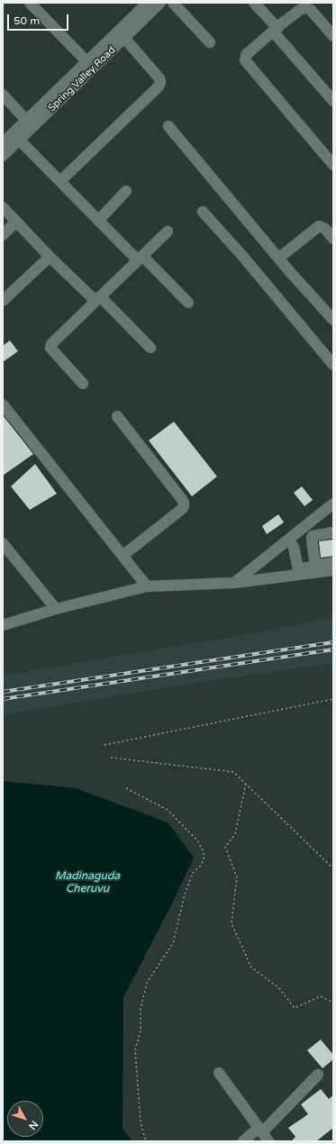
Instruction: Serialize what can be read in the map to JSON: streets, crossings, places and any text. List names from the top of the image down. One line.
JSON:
{"streets":{"street":["Spring Valley Road"]},"water":["Madinaguda Cheruvu"],"scale_bar":"50 m","north":"bottom right"}
